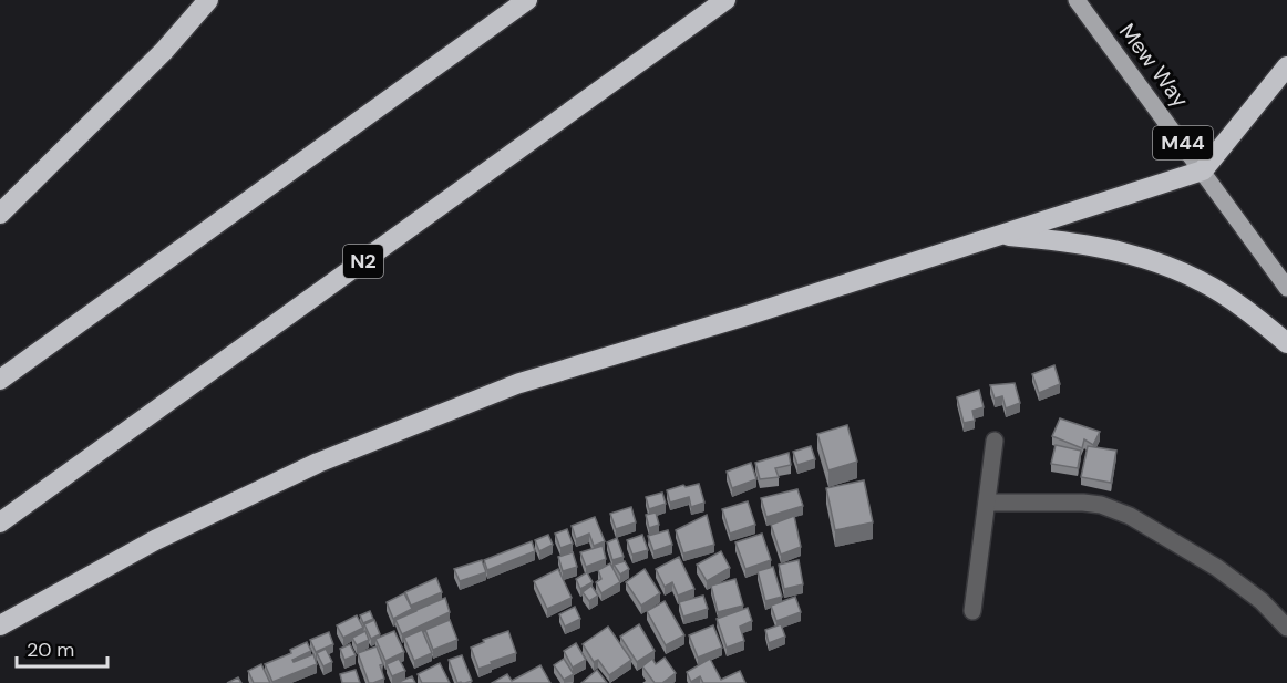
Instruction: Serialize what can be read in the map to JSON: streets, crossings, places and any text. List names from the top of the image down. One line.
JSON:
{"streets":{"highway":["N2"],"main road":["Mew Way","M44"]},"scale_bar":"20 m"}
